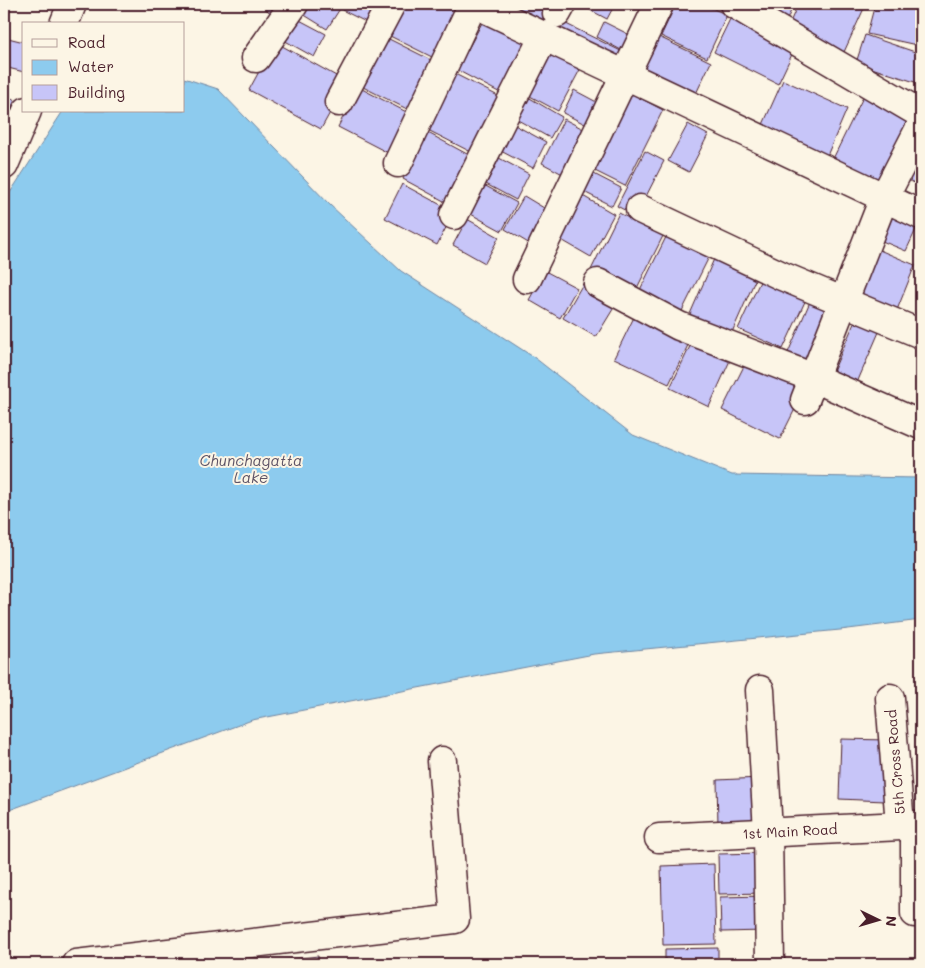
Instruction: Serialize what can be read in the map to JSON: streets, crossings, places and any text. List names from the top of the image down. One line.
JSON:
{"streets":{"street":["5th Cross Road","1st Main Road"]},"crossings":[["5th Cross Road","1st Main Road"]],"water":["Chunchagatta Lake"],"legend":["Road","Water","Building"],"north":"right"}
